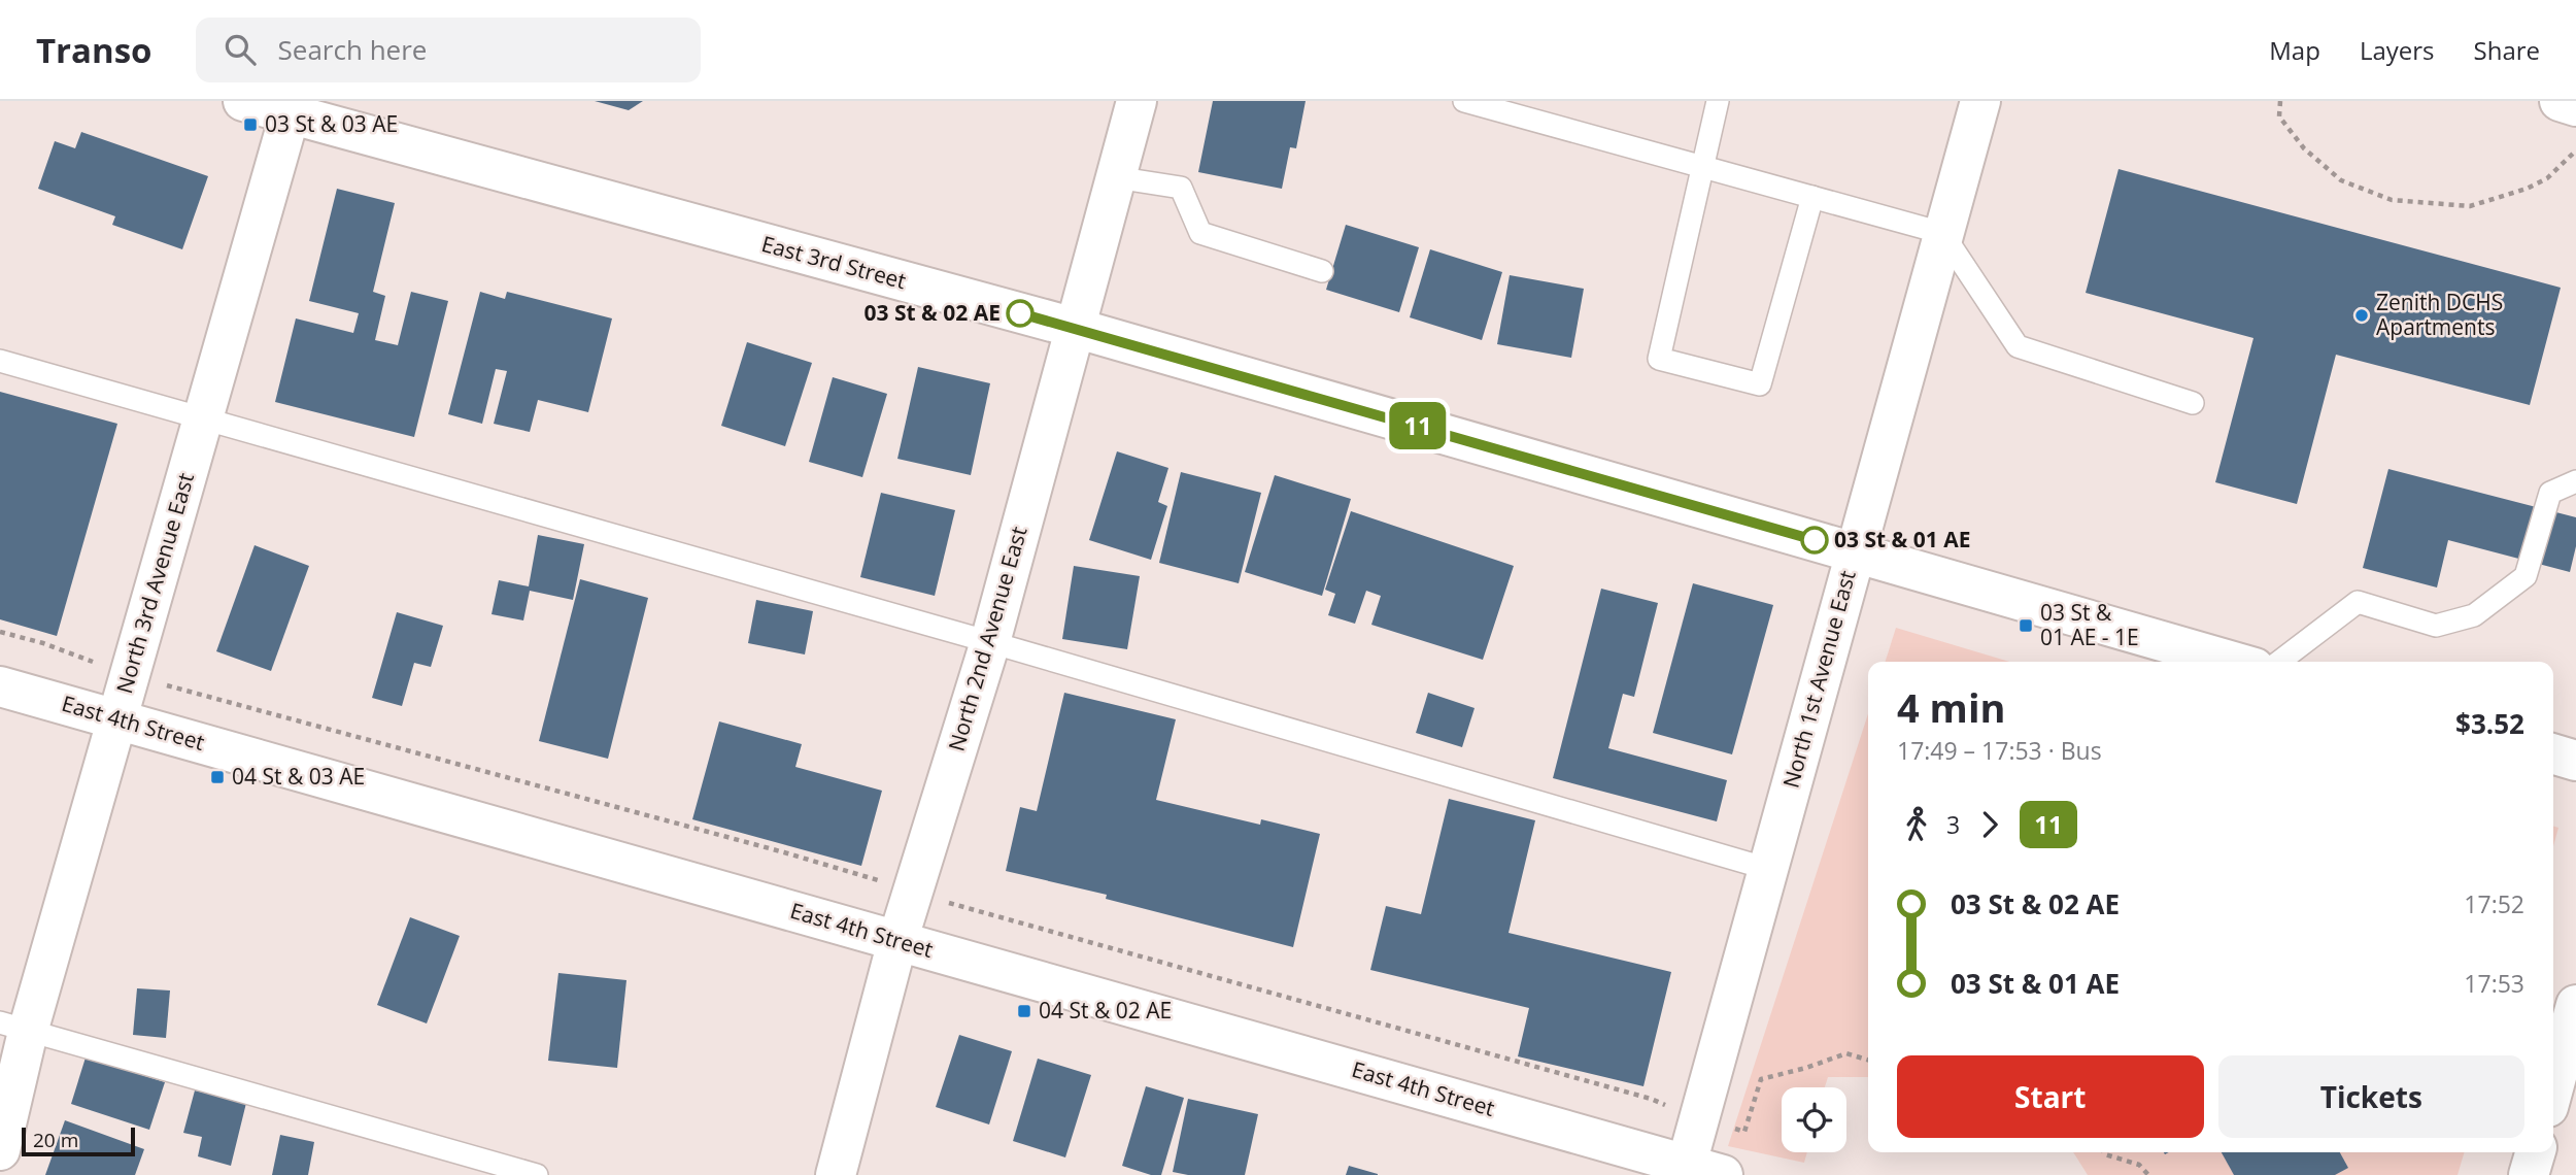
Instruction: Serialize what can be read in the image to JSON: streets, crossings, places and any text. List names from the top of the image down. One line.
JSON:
{"streets":{"street":["East 3rd Street","North 3rd Avenue East","North 2nd Avenue East","North 1st Avenue East","East 4th Street"]},"crossings":[["East 3rd Street","North 3rd Avenue East"],["East 3rd Street","North 2nd Avenue East"],["East 3rd Street","North 1st Avenue East"],["North 3rd Avenue East","East 4th Street"],["North 2nd Avenue East","East 4th Street"],["North 1st Avenue East","East 4th Street"]],"places":{"transit":["03 St & 03 AE","03 St & 01 AE - 1E","04 St & 03 AE","04 St & 02 AE"],"other":["03 St & 02 AE","Zenith DCHS Apartments","03 St & 01 AE"]},"lines":["bus line 11"],"scale_bar":"20 m","page":{"header":"Transo","search":"Search here","nav":["Map","Layers","Share"],"on_map":"11","heading":["4 min","17:49 – 17:53 · Bus","$3.52"],"legs":["3","11"],"list":[{"name":"03 St & 02 AE","value":"17:52"},{"name":"03 St & 01 AE","value":"17:53"}],"buttons":["Start","Tickets"],"scale":"20 m"}}
